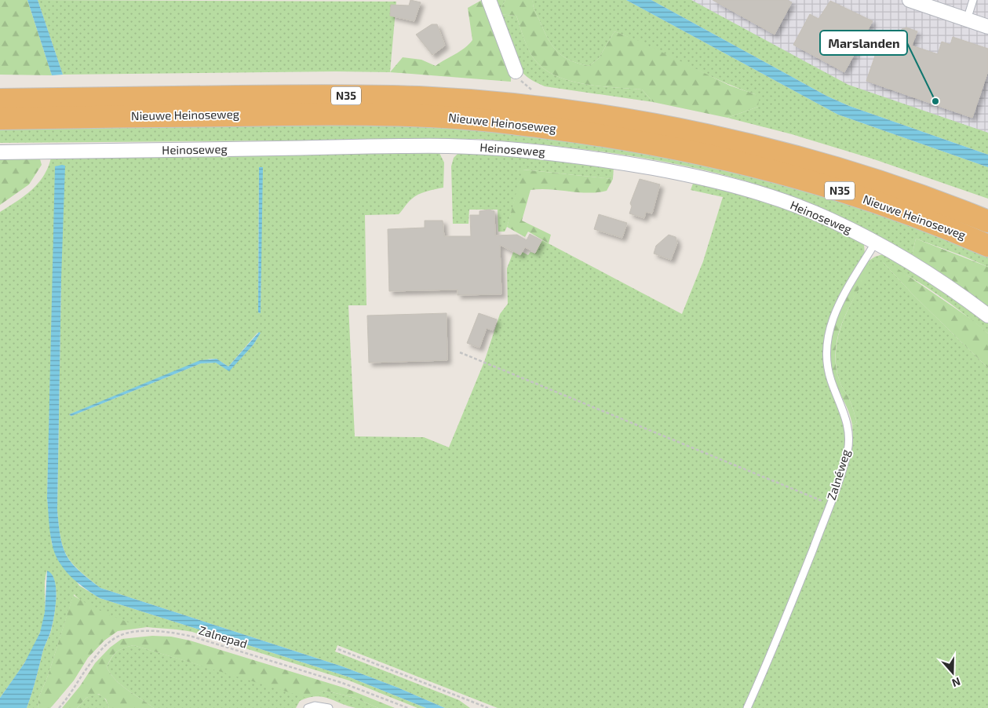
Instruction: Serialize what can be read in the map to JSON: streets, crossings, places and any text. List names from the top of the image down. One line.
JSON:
{"streets":{"highway":["N35","Nieuwe Heinoseweg"],"street":["Heinoseweg"],"lane":["Zalnéweg"],"path":["Zalnepad"]},"crossings":[["Heinoseweg","Zalnéweg"]],"places":["Marslanden"],"north":"bottom"}
